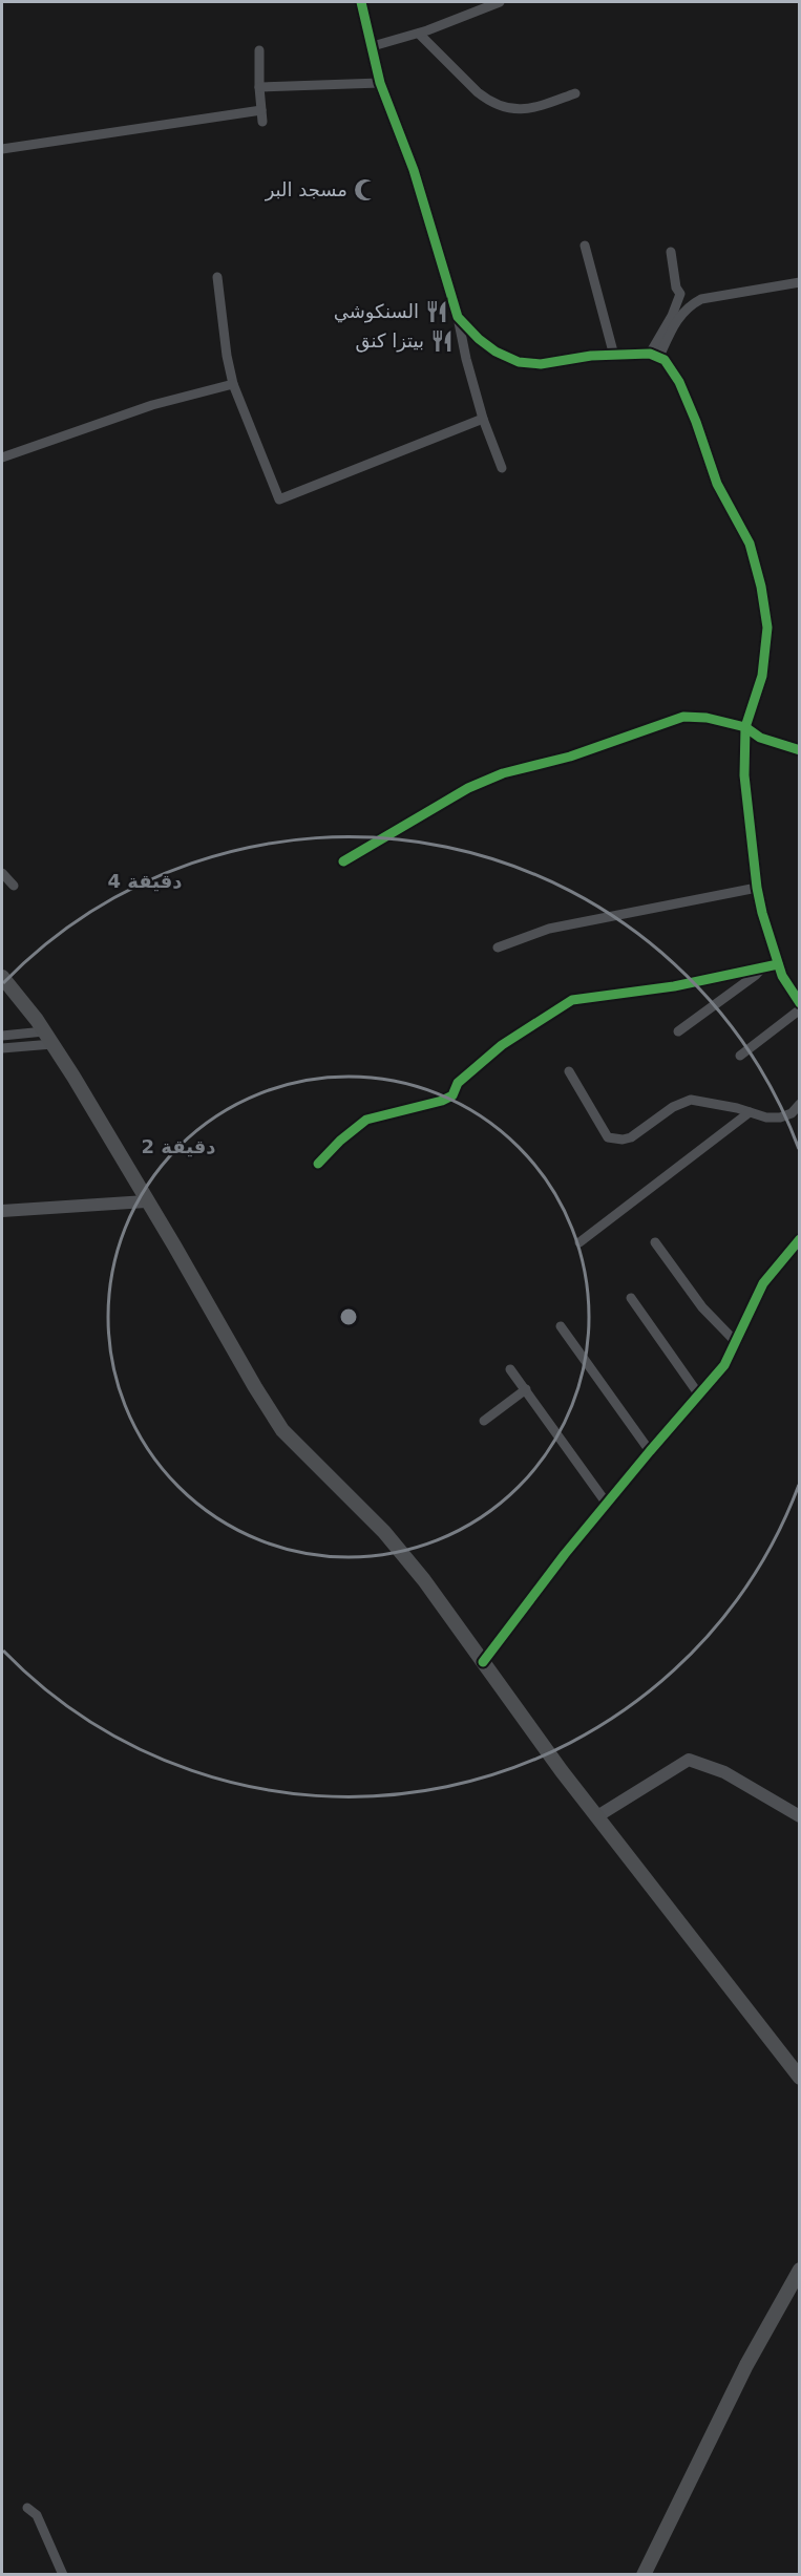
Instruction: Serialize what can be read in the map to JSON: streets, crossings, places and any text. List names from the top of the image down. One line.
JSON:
{"places":{"mosque":["مسجد البر"],"restaurant":["السنكوشي","بيتزا كنق"]},"rings":["4 دقيقة","2 دقيقة"]}
